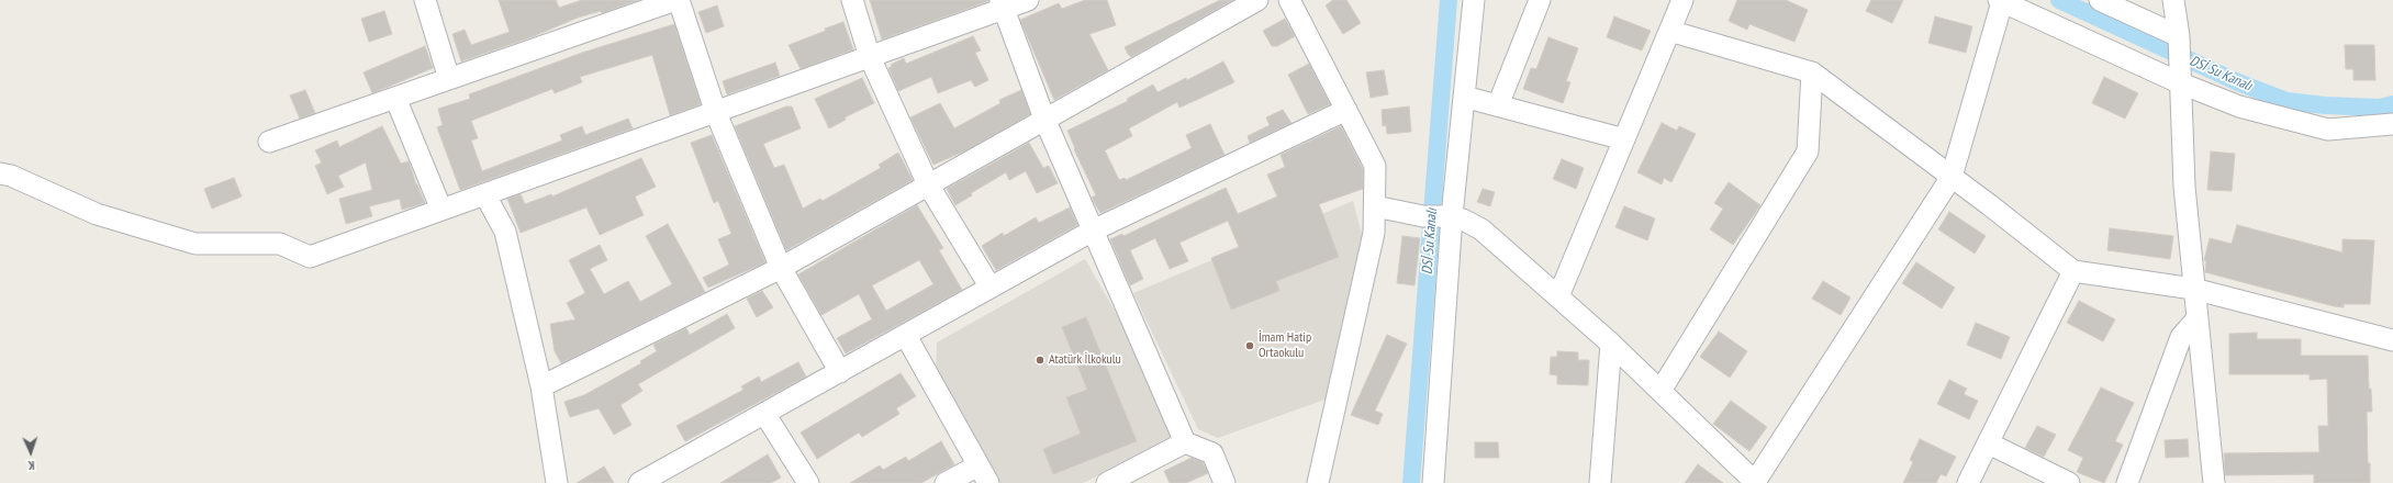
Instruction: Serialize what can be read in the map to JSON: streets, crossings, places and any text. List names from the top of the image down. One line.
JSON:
{"water":["DSİ Su Kanalı"],"places":["İmam Hatip Ortaokulu","Atatürk İlkokulu"],"north":"bottom"}
